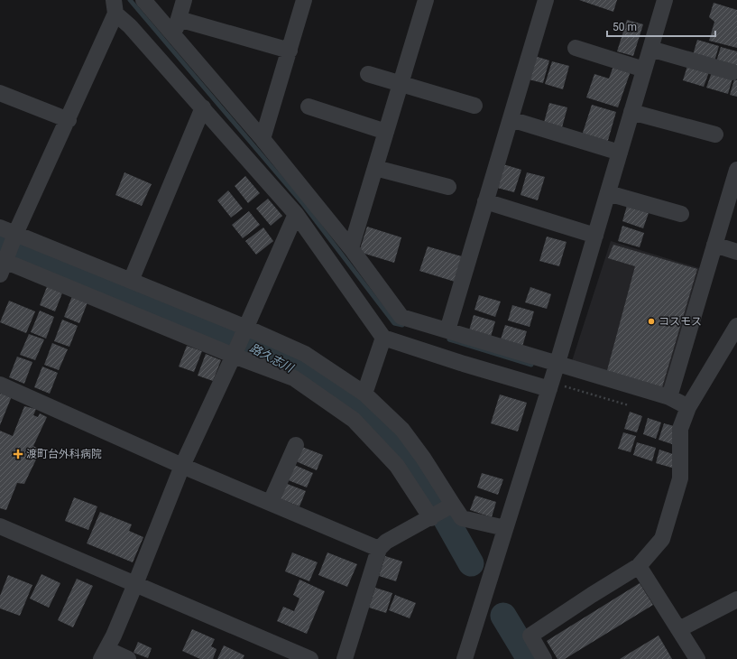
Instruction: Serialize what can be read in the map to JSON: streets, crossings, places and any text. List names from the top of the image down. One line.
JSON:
{"water":["路久志川"],"places":{"other":["コスモス"],"health":["渡町台外科病院"]},"scale_bar":"50 m"}
